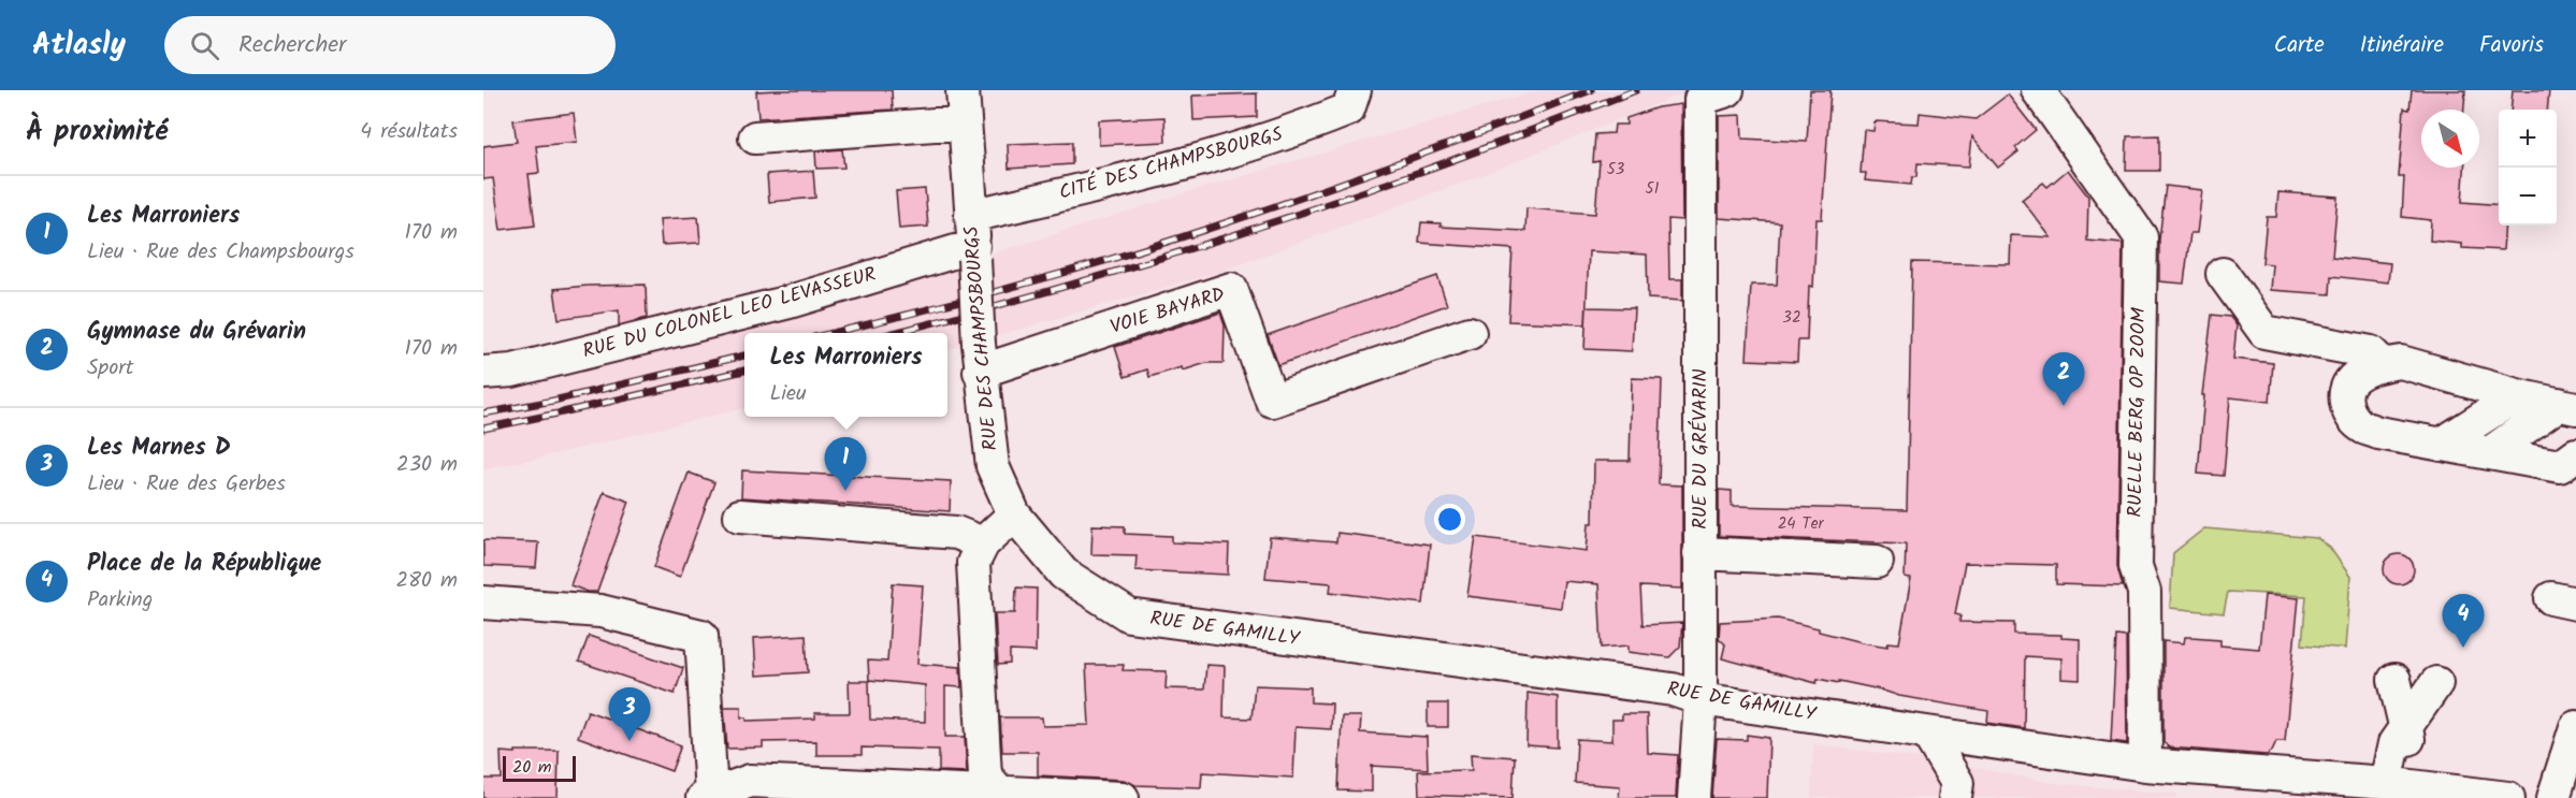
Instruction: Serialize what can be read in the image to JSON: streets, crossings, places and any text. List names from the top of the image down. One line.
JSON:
{"streets":{"street":["CITÉ DES CHAMPSBOURGS","VOIE BAYARD","RUE DU COLONEL LEO LEVASSEUR","RUE DES CHAMPSBOURGS","RUELLE BERG OP ZOOM","RUE DU GRÉVARIN","RUE DE GAMILLY"]},"crossings":[["CITÉ DES CHAMPSBOURGS","RUE DU COLONEL LEO LEVASSEUR"],["CITÉ DES CHAMPSBOURGS","RUE DES CHAMPSBOURGS"],["VOIE BAYARD","RUE DES CHAMPSBOURGS"],["RUE DU COLONEL LEO LEVASSEUR","RUE DES CHAMPSBOURGS"],["RUE DES CHAMPSBOURGS","RUE DE GAMILLY"],["RUELLE BERG OP ZOOM","RUE DE GAMILLY"],["RUE DU GRÉVARIN","RUE DE GAMILLY"]],"house_numbers":["53","51","32","24 Ter"],"scale_bar":"20 m","north":"bottom right","page":{"header":"Atlasly","search":"Rechercher","nav":["Carte","Itinéraire","Favoris"],"heading":["À proximité","4 résultats"],"map_buttons":["+","−"],"list":[{"mark":"1","name":"Les Marroniers","note":"Lieu · Rue des Champsbourgs","value":"170 m"},{"mark":"2","name":"Gymnase du Grévarin","note":"Sport","value":"170 m"},{"mark":"3","name":"Les Marnes D","note":"Lieu · Rue des Gerbes","value":"230 m"},{"mark":"4","name":"Place de la République","note":"Parking","value":"280 m"}],"popup":["Les Marroniers","Lieu"],"pins":["2","1","4","3"],"scale":"20 m"}}
